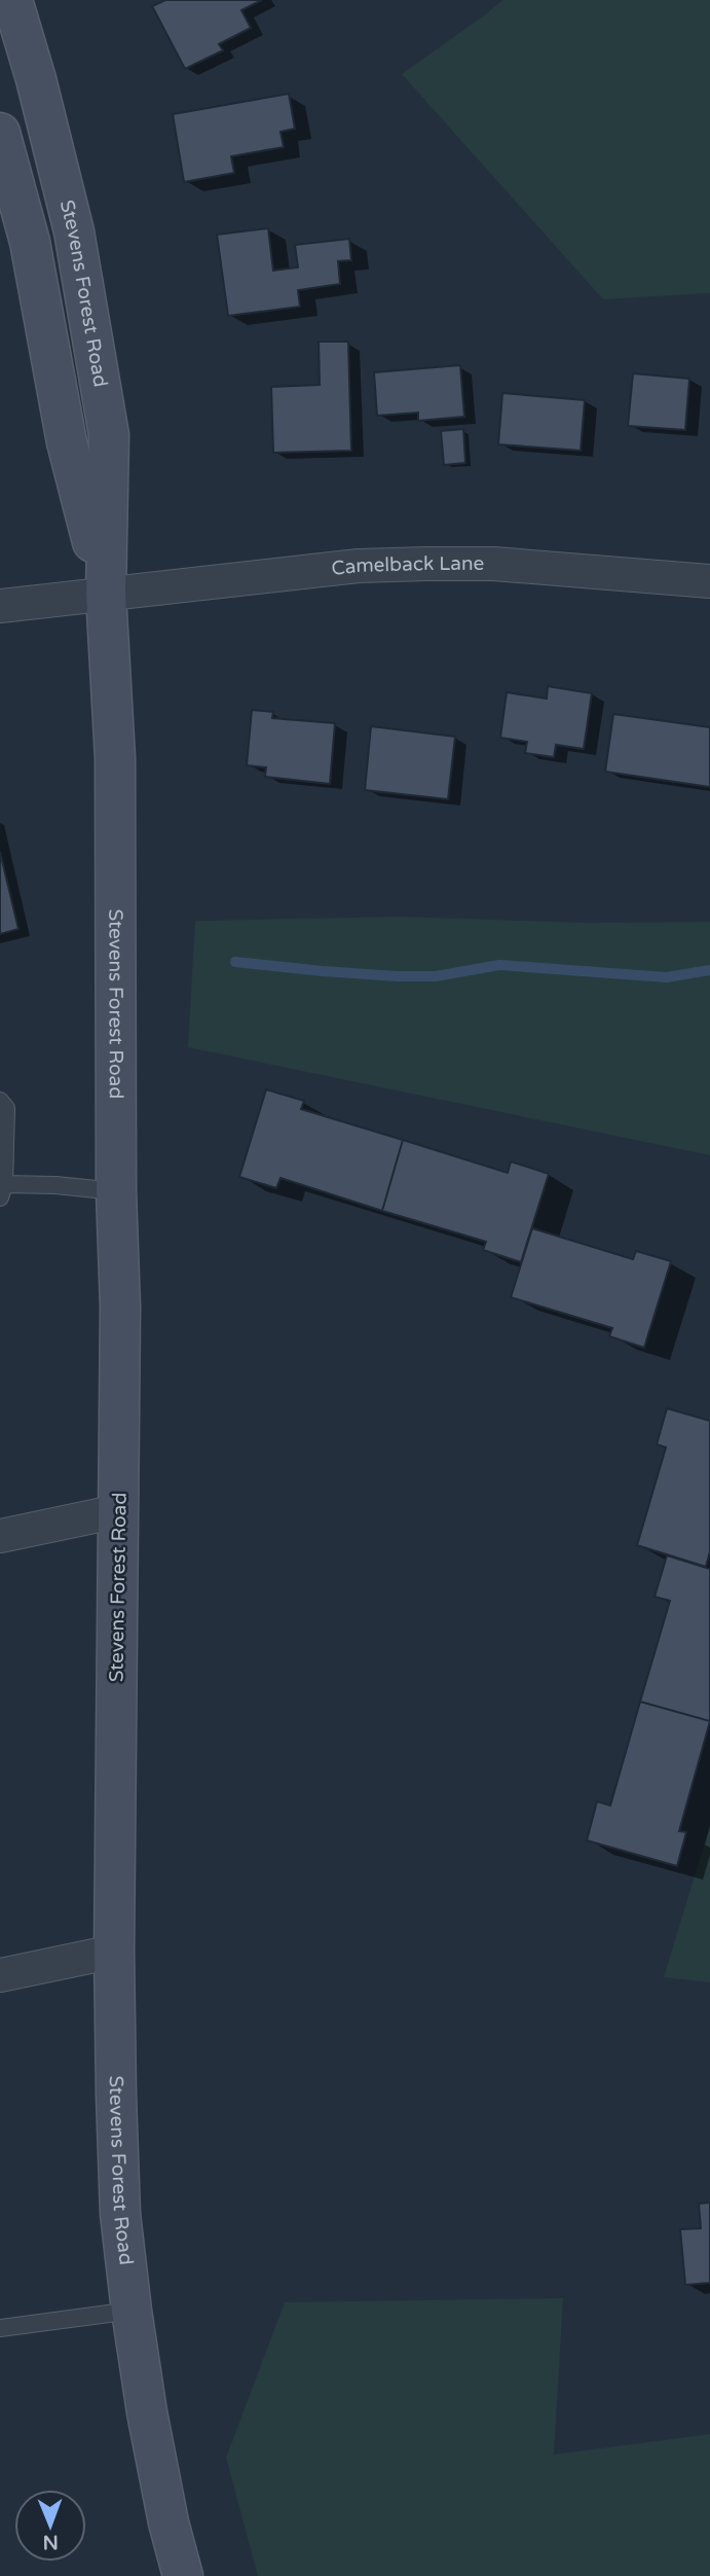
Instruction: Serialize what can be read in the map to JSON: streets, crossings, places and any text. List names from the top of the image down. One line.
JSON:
{"streets":{"street":["Stevens Forest Road","Camelback Lane"]},"crossings":[["Stevens Forest Road","Camelback Lane"]],"north":"bottom"}
